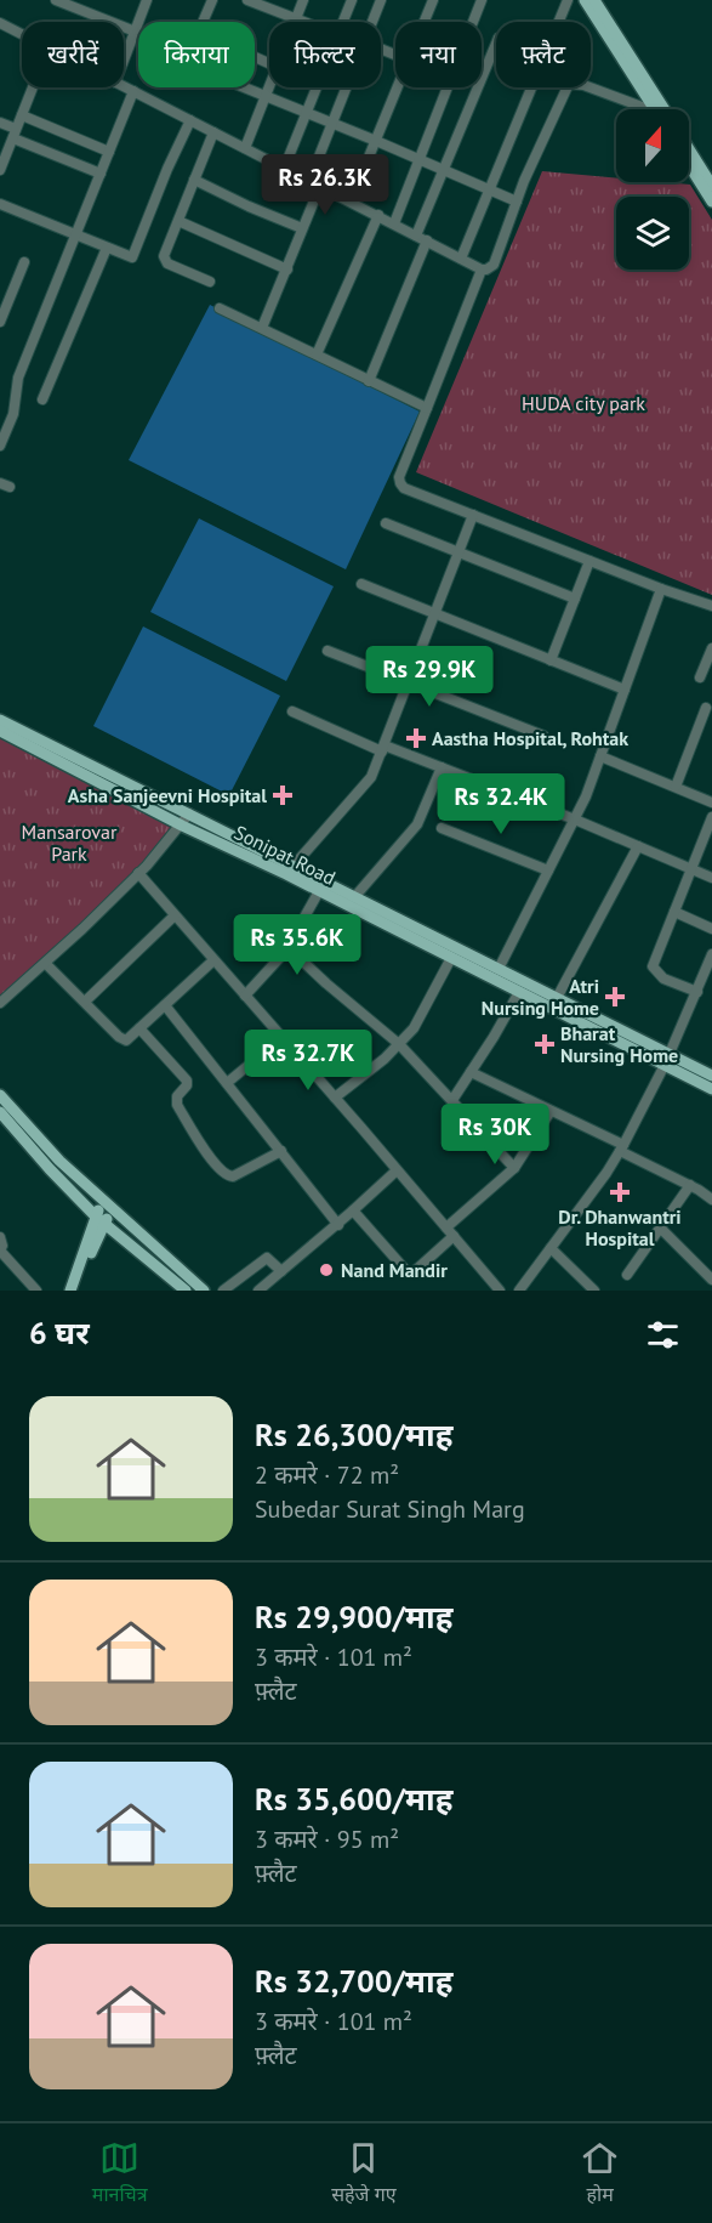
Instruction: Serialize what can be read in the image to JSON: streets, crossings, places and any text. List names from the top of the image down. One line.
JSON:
{"streets":{"main road":["Sonipat Road"]},"parks":["HUDA city park","Mansarovar Park"],"places":{"health":["Aastha Hospital, Rohtak","Asha Sanjeevni Hospital","Atri Nursing Home","Bharat Nursing Home","Dr. Dhanwantri Hospital"],"other":["Nand Mandir"]},"north":"top","page":{"chip":["खरीदें","किराया","फ़िल्टर","नया","फ़्लैट"],"price":["Rs 26.3K","Rs 29.9K","Rs 32.4K","Rs 35.6K","Rs 32.7K","Rs 30K"],"heading":"6 घर","list":[{"name":"Rs 26,300/माह","note":"2 कमरे · 72 m² · Subedar Surat Singh Marg"},{"name":"Rs 29,900/माह","note":"3 कमरे · 101 m² · फ़्लैट"},{"name":"Rs 35,600/माह","note":"3 कमरे · 95 m² · फ़्लैट"},{"name":"Rs 32,700/माह","note":"3 कमरे · 101 m² · फ़्लैट"}],"tabs":["मानचित्र","सहेजे गए","होम"]}}
